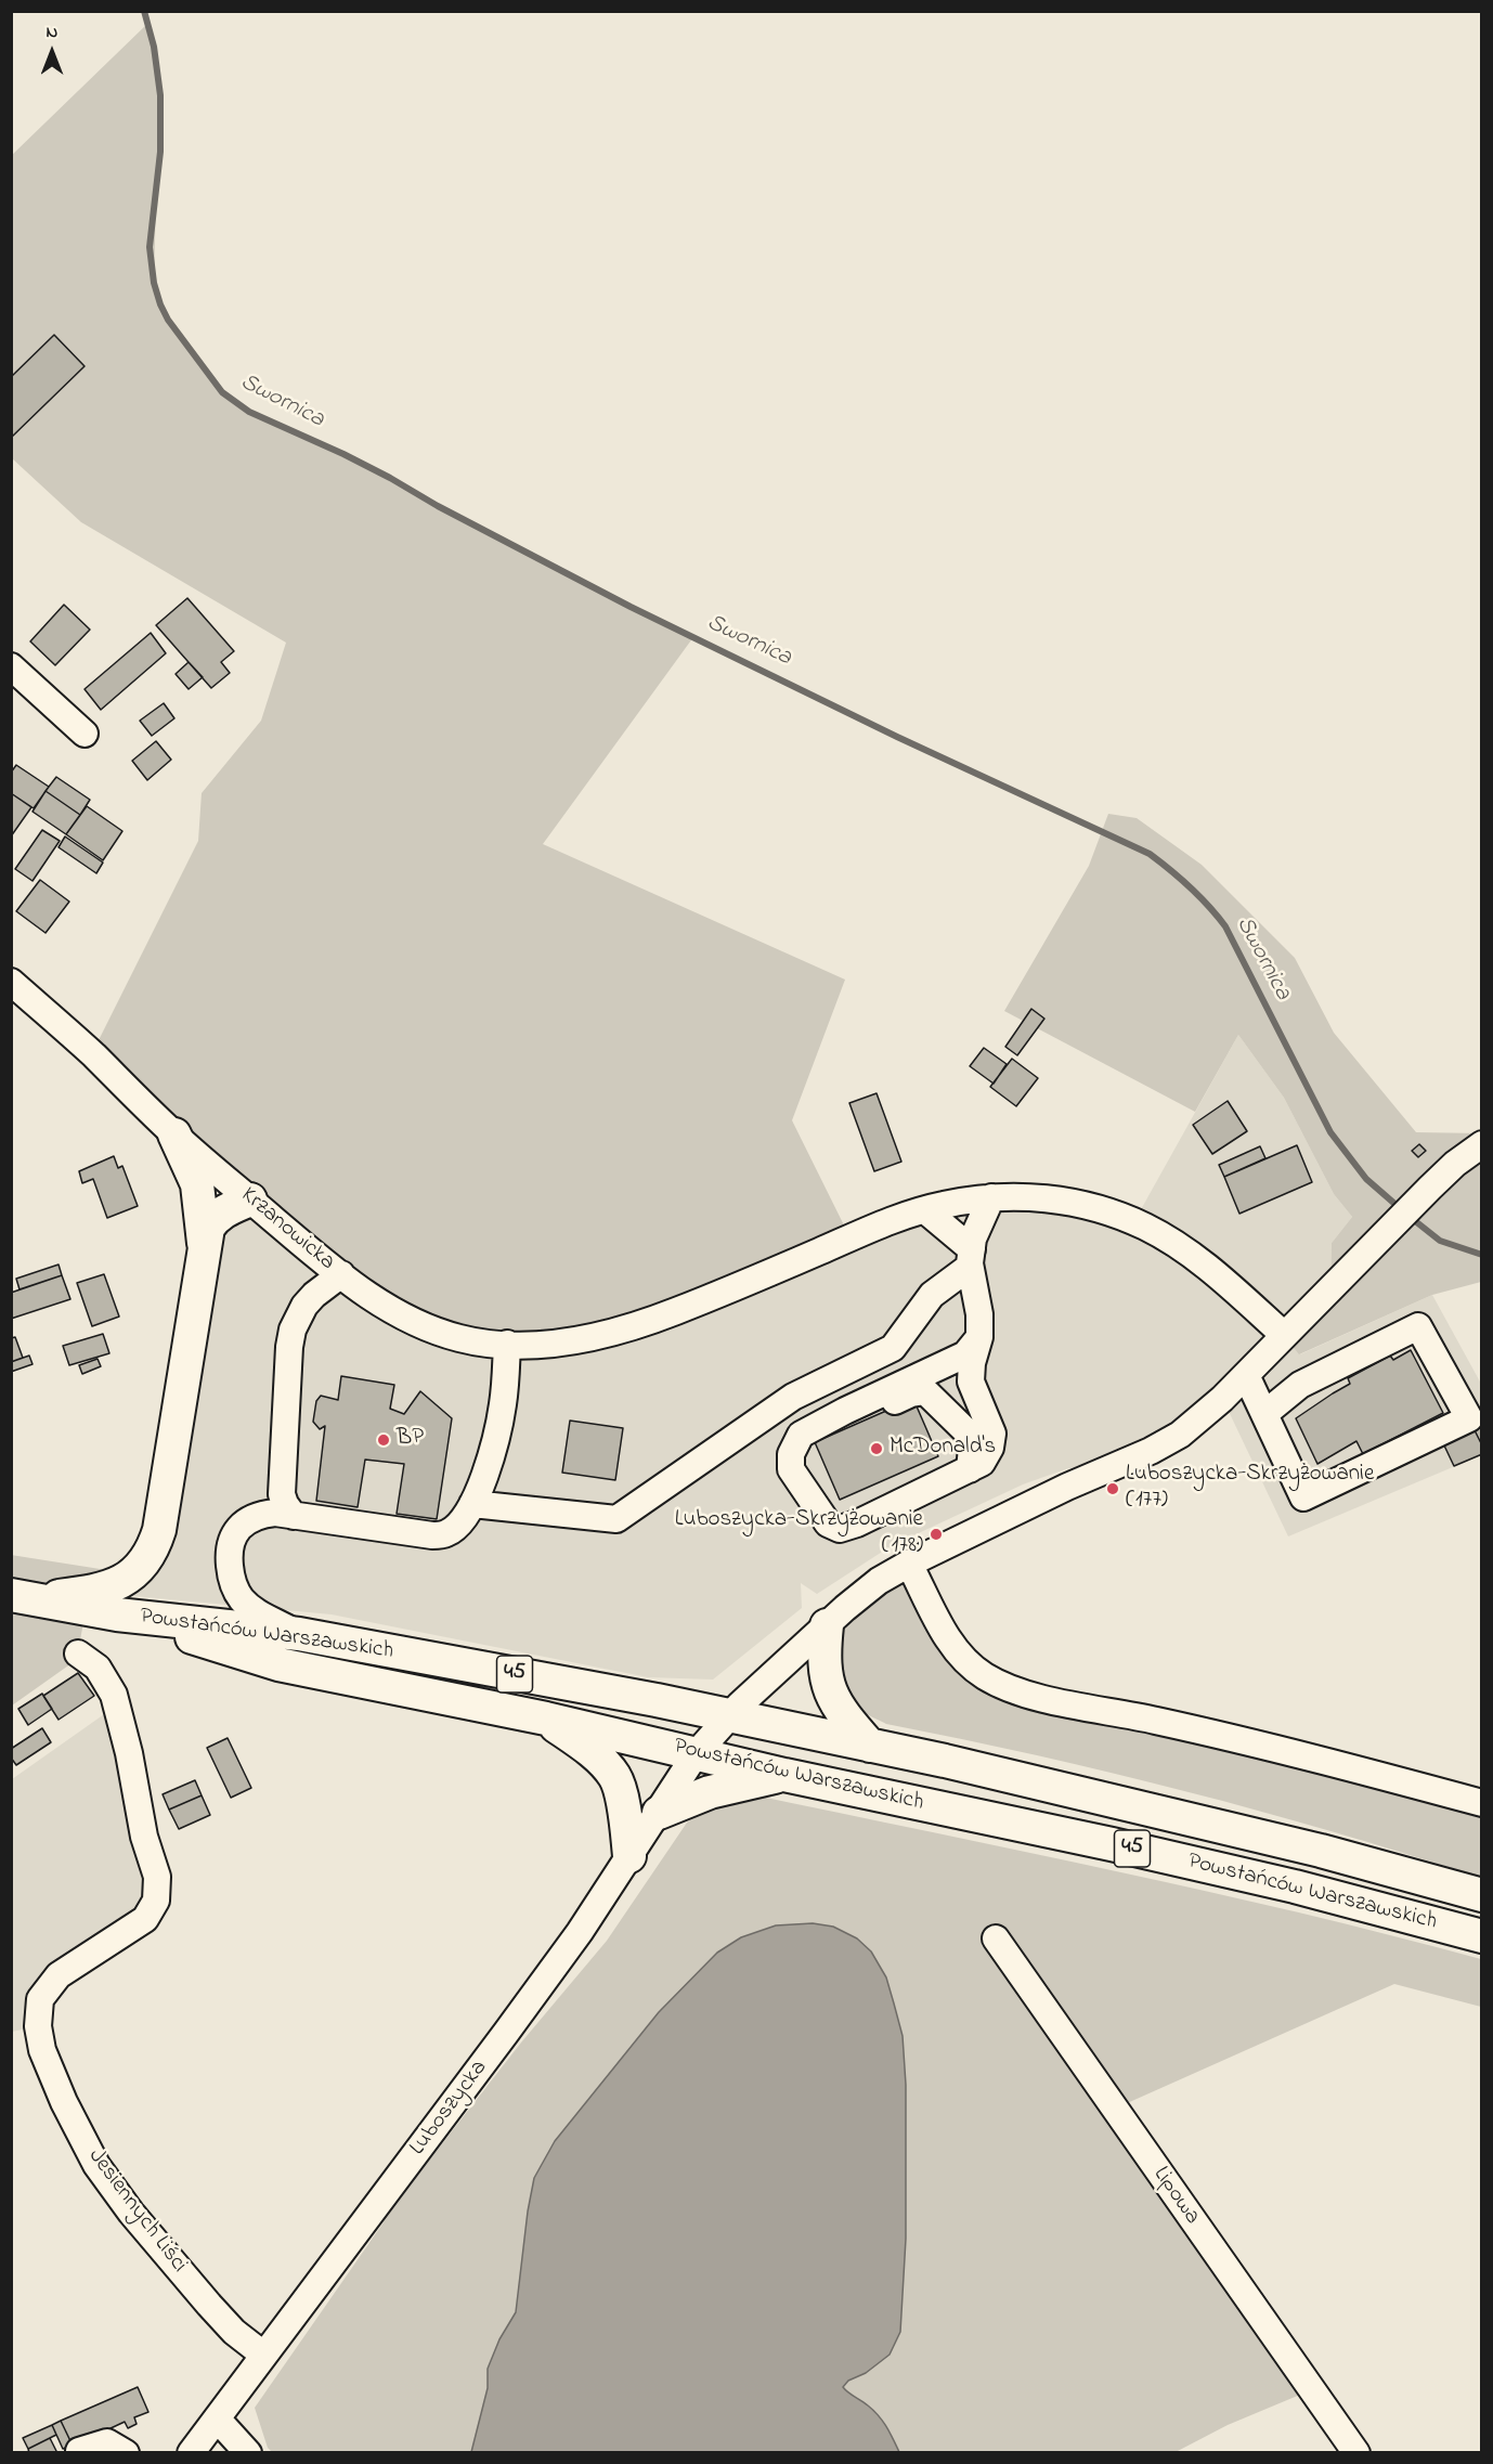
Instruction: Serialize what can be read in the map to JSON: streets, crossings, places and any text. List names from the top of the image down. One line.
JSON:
{"streets":{"main road":["Powstańców Warszawskich","45"],"street":["Krzanowicka","Luboszycka","Lipowa","Jesiennych Liści"]},"crossings":[["Krzanowicka","Luboszycka"],["Powstańców Warszawskich","Luboszycka"],["Luboszycka","Jesiennych Liści"]],"water":["Swornica"],"places":["BP","McDonald's","Luboszycka-Skrzyżowanie (177)","Luboszycka-Skrzyżowanie (178)"],"north":"top"}
